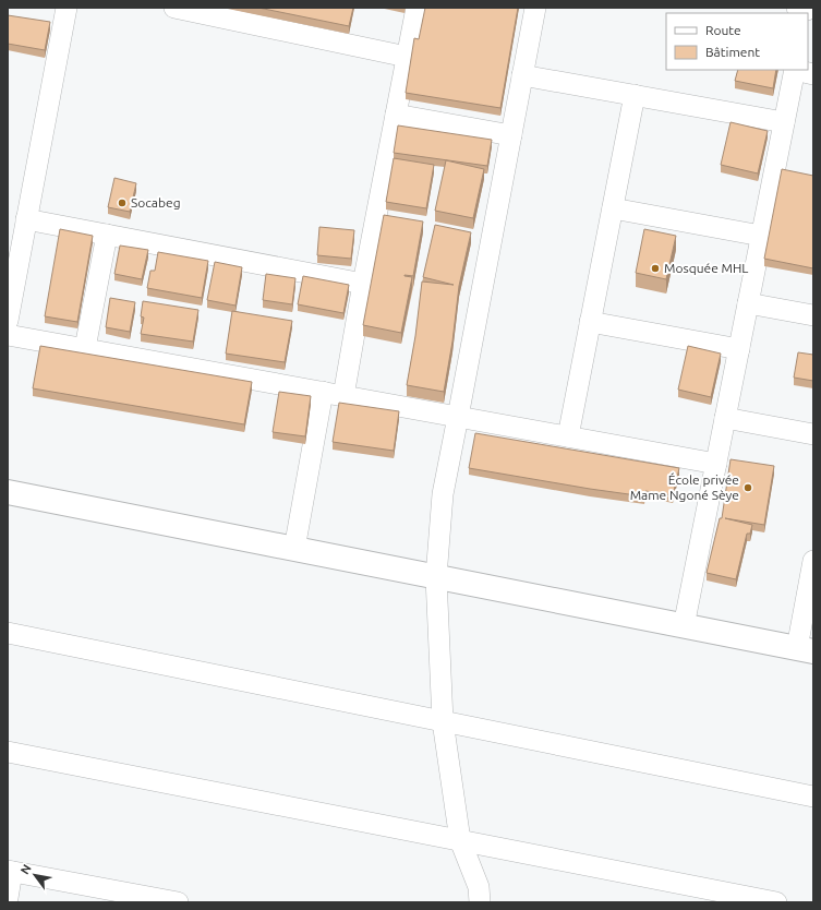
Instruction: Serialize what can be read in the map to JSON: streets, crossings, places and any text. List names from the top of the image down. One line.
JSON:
{"places":["Socabeg","Mosquée MHL","École privée Mame Ngoné Sèye"],"legend":["Route","Bâtiment"],"north":"top left"}
